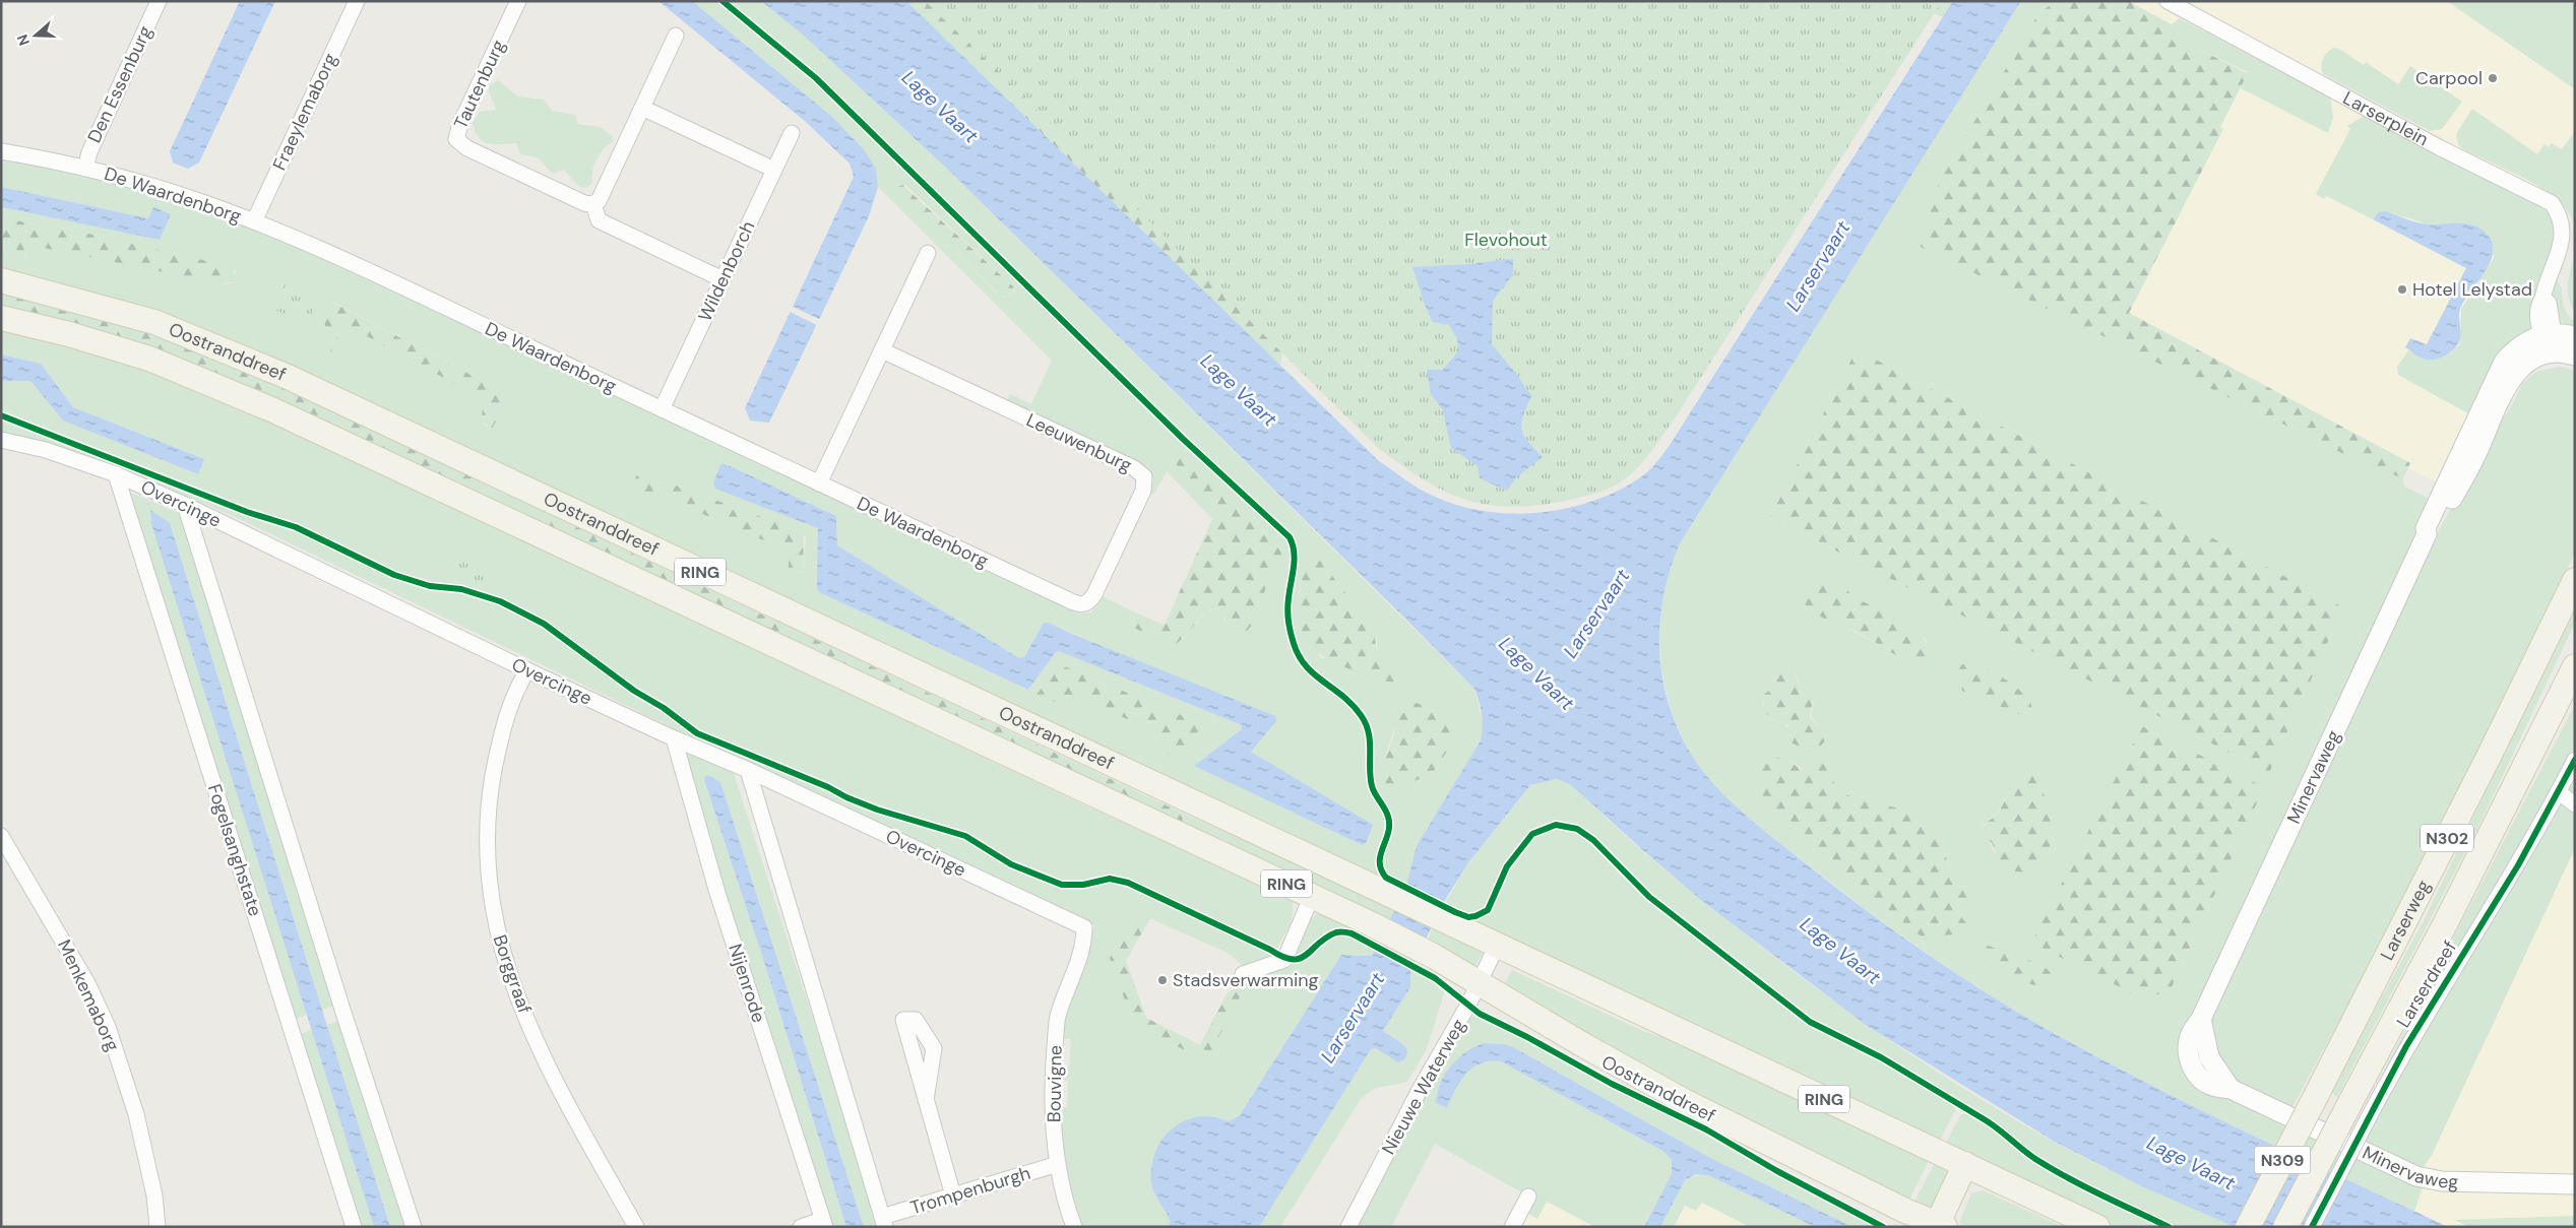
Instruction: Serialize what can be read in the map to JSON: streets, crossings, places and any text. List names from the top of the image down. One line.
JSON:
{"streets":{"main road":["Oostranddreef","RING","N302","Larserweg","Larserdreef","N309"],"street":["Den Essenburg","Tautenburg","Fraeylemaborg","Larserplein","De Waardenborg","Wildenborch","Leeuwenburg","Overcinge","Minervaweg","Fogelsanghstate","Borggraaf","Nijenrode","Menkemaborg","Bouvigne","Nieuwe Waterweg","Trompenburgh"]},"crossings":[["Den Essenburg","De Waardenborg"],["Fraeylemaborg","De Waardenborg"],["De Waardenborg","Wildenborch"],["De Waardenborg","Leeuwenburg"],["Oostranddreef","RING"],["Oostranddreef","Nieuwe Waterweg"],["Overcinge","Fogelsanghstate"],["Overcinge","Borggraaf"],["Overcinge","Nijenrode"],["Overcinge","Bouvigne"],["Larserweg","Larserdreef"],["Larserweg","N309"],["Bouvigne","Trompenburgh"]],"water":["Lage Vaart","Larservaart"],"parks":["Flevohout"],"places":["Carpool","Hotel Lelystad","Stadsverwarming"],"north":"left"}
